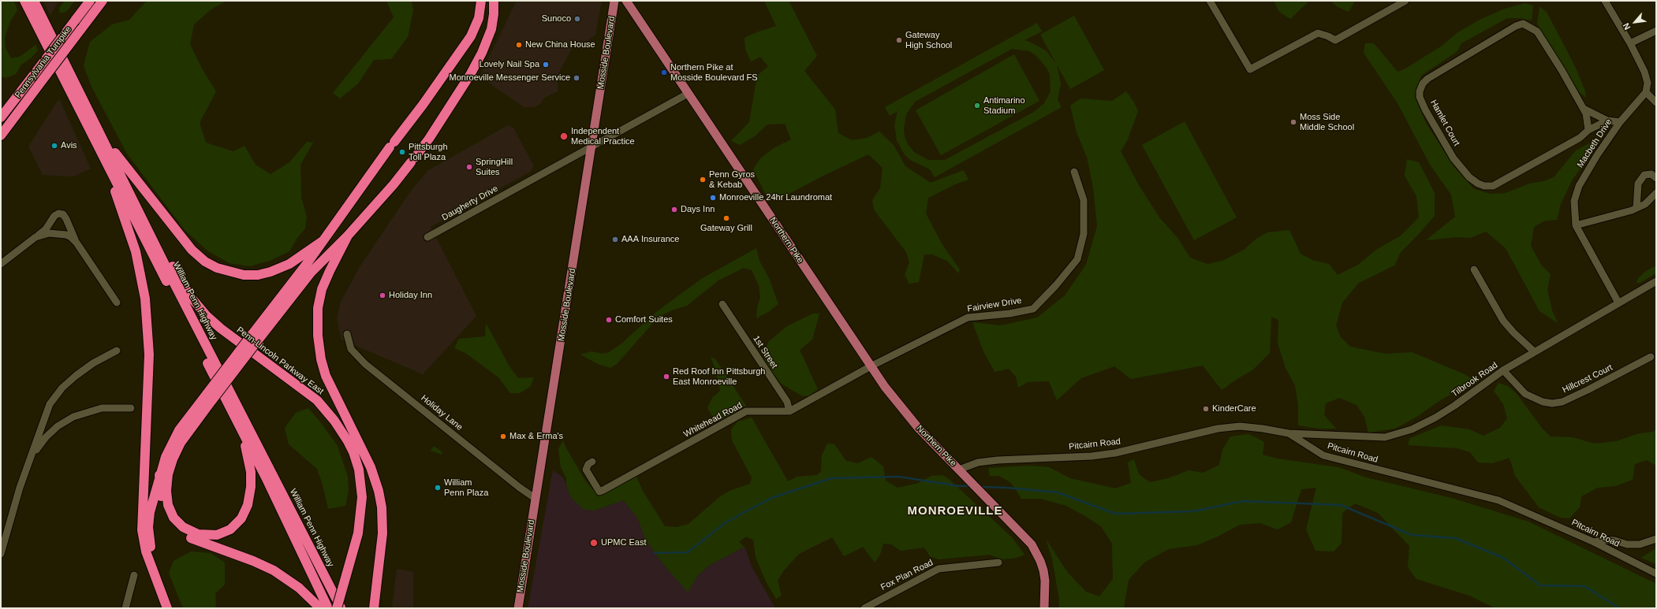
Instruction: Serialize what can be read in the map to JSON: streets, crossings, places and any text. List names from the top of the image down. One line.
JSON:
{"streets":{"highway":["Pennsylvania Turnpike","William Penn Highway","Penn-Lincoln Parkway East"],"main road":["Mosside Boulevard","Northern Pike"],"street":["Hamlet Court","Macbeth Drive","Daugherty Drive","Fairview Drive","1st Street","Hillcrest Court","Tilbrook Road","Holiday Lane","Whitehead Road","Pitcairn Road","Fox Plan Road"]},"crossings":[["Mosside Boulevard","Daugherty Drive"],["Mosside Boulevard","Holiday Lane"],["Macbeth Drive","Tilbrook Road"],["Daugherty Drive","Northern Pike"],["Northern Pike","Fairview Drive"],["Northern Pike","Whitehead Road"],["Northern Pike","Pitcairn Road"],["William Penn Highway","Penn-Lincoln Parkway East"],["Fairview Drive","Whitehead Road"],["1st Street","Whitehead Road"],["Hillcrest Court","Tilbrook Road"],["Tilbrook Road","Pitcairn Road"]],"districts":["MONROEVILLE"],"places":["Sunoco","Gateway High School","New China House","Lovely Nail Spa","Northern Pike at Mosside Boulevard FS","Monroeville Messenger Service","Antimarino Stadium","Moss Side Middle School","Independent Medical Practice","Avis","Pittsburgh Toll Plaza","SpringHill Suites","Penn Gyros & Kebab","Monroeville 24hr Laundromat","Days Inn","Gateway Grill","AAA Insurance","Holiday Inn","Comfort Suites","Red Roof Inn Pittsburgh East Monroeville","KinderCare","Max & Erma's","William Penn Plaza","UPMC East"],"north":"bottom left"}
